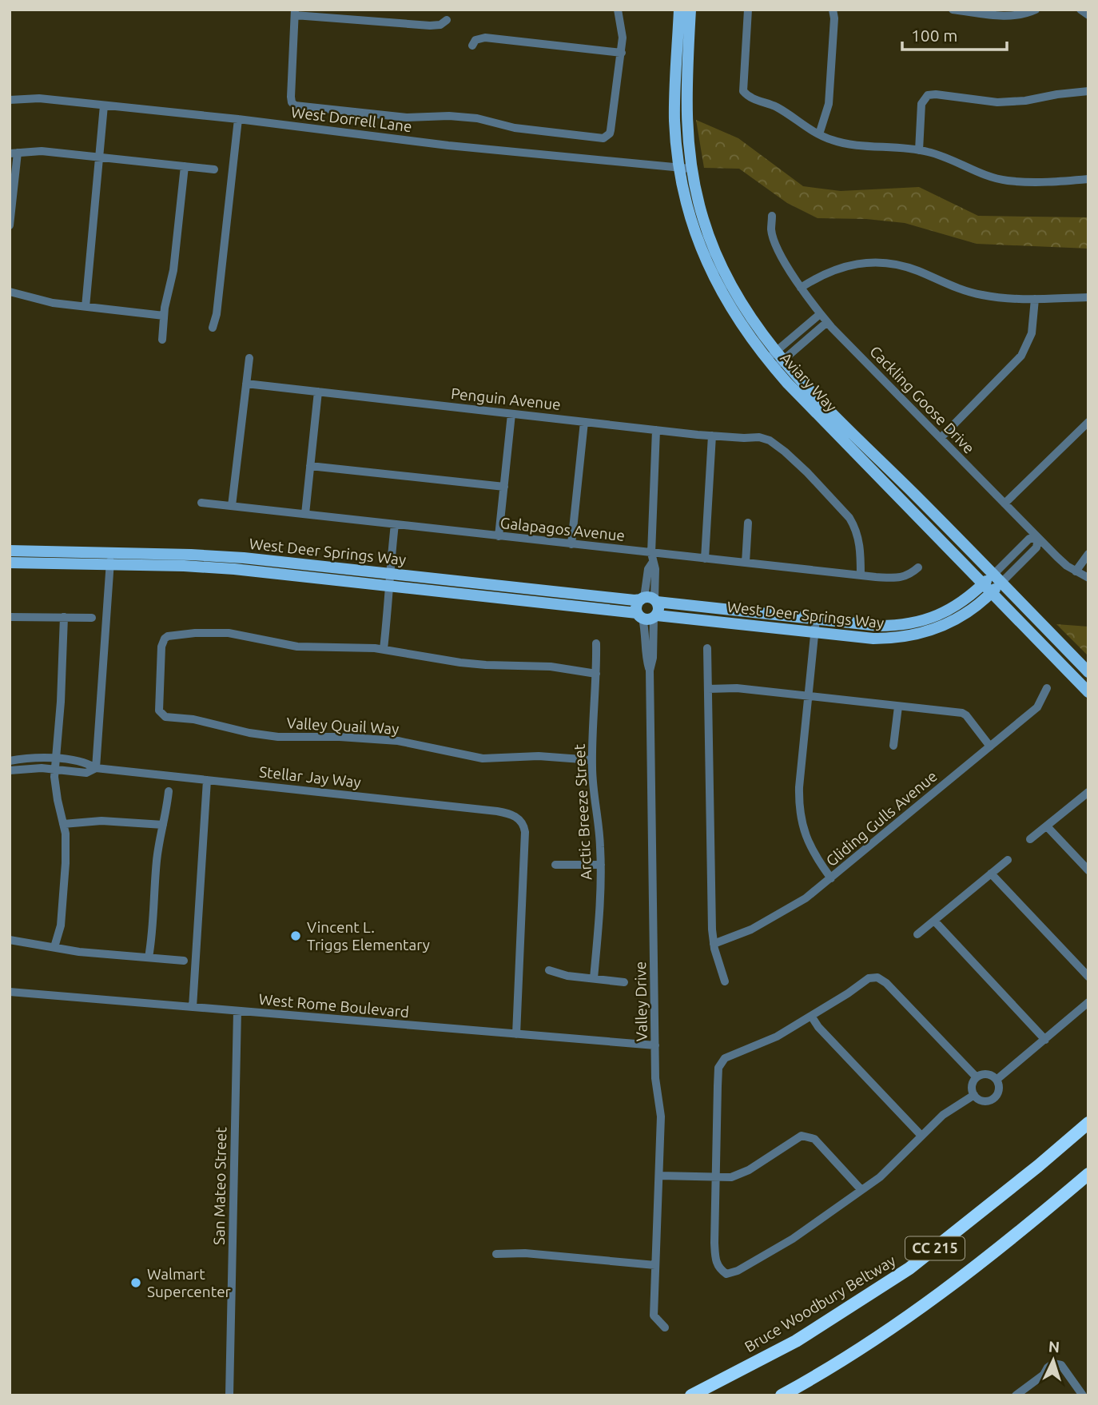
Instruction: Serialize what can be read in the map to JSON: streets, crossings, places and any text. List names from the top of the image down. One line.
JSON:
{"streets":{"highway":["CC 215","Bruce Woodbury Beltway"],"main road":["Aviary Way","West Deer Springs Way"],"street":["West Dorrell Lane","Penguin Avenue","Cackling Goose Drive","Galapagos Avenue","Valley Quail Way","Stellar Jay Way","Arctic Breeze Street","Gliding Gulls Avenue","Valley Drive","West Rome Boulevard","San Mateo Street"]},"crossings":[["West Dorrell Lane","Aviary Way"],["Aviary Way","West Deer Springs Way"],["Penguin Avenue","Galapagos Avenue"],["West Deer Springs Way","Valley Drive"],["Valley Quail Way","Arctic Breeze Street"],["Stellar Jay Way","West Rome Boulevard"],["Valley Drive","West Rome Boulevard"],["West Rome Boulevard","San Mateo Street"]],"places":["Vincent L. Triggs Elementary","Walmart Supercenter"],"scale_bar":"100 m","north":"top"}
